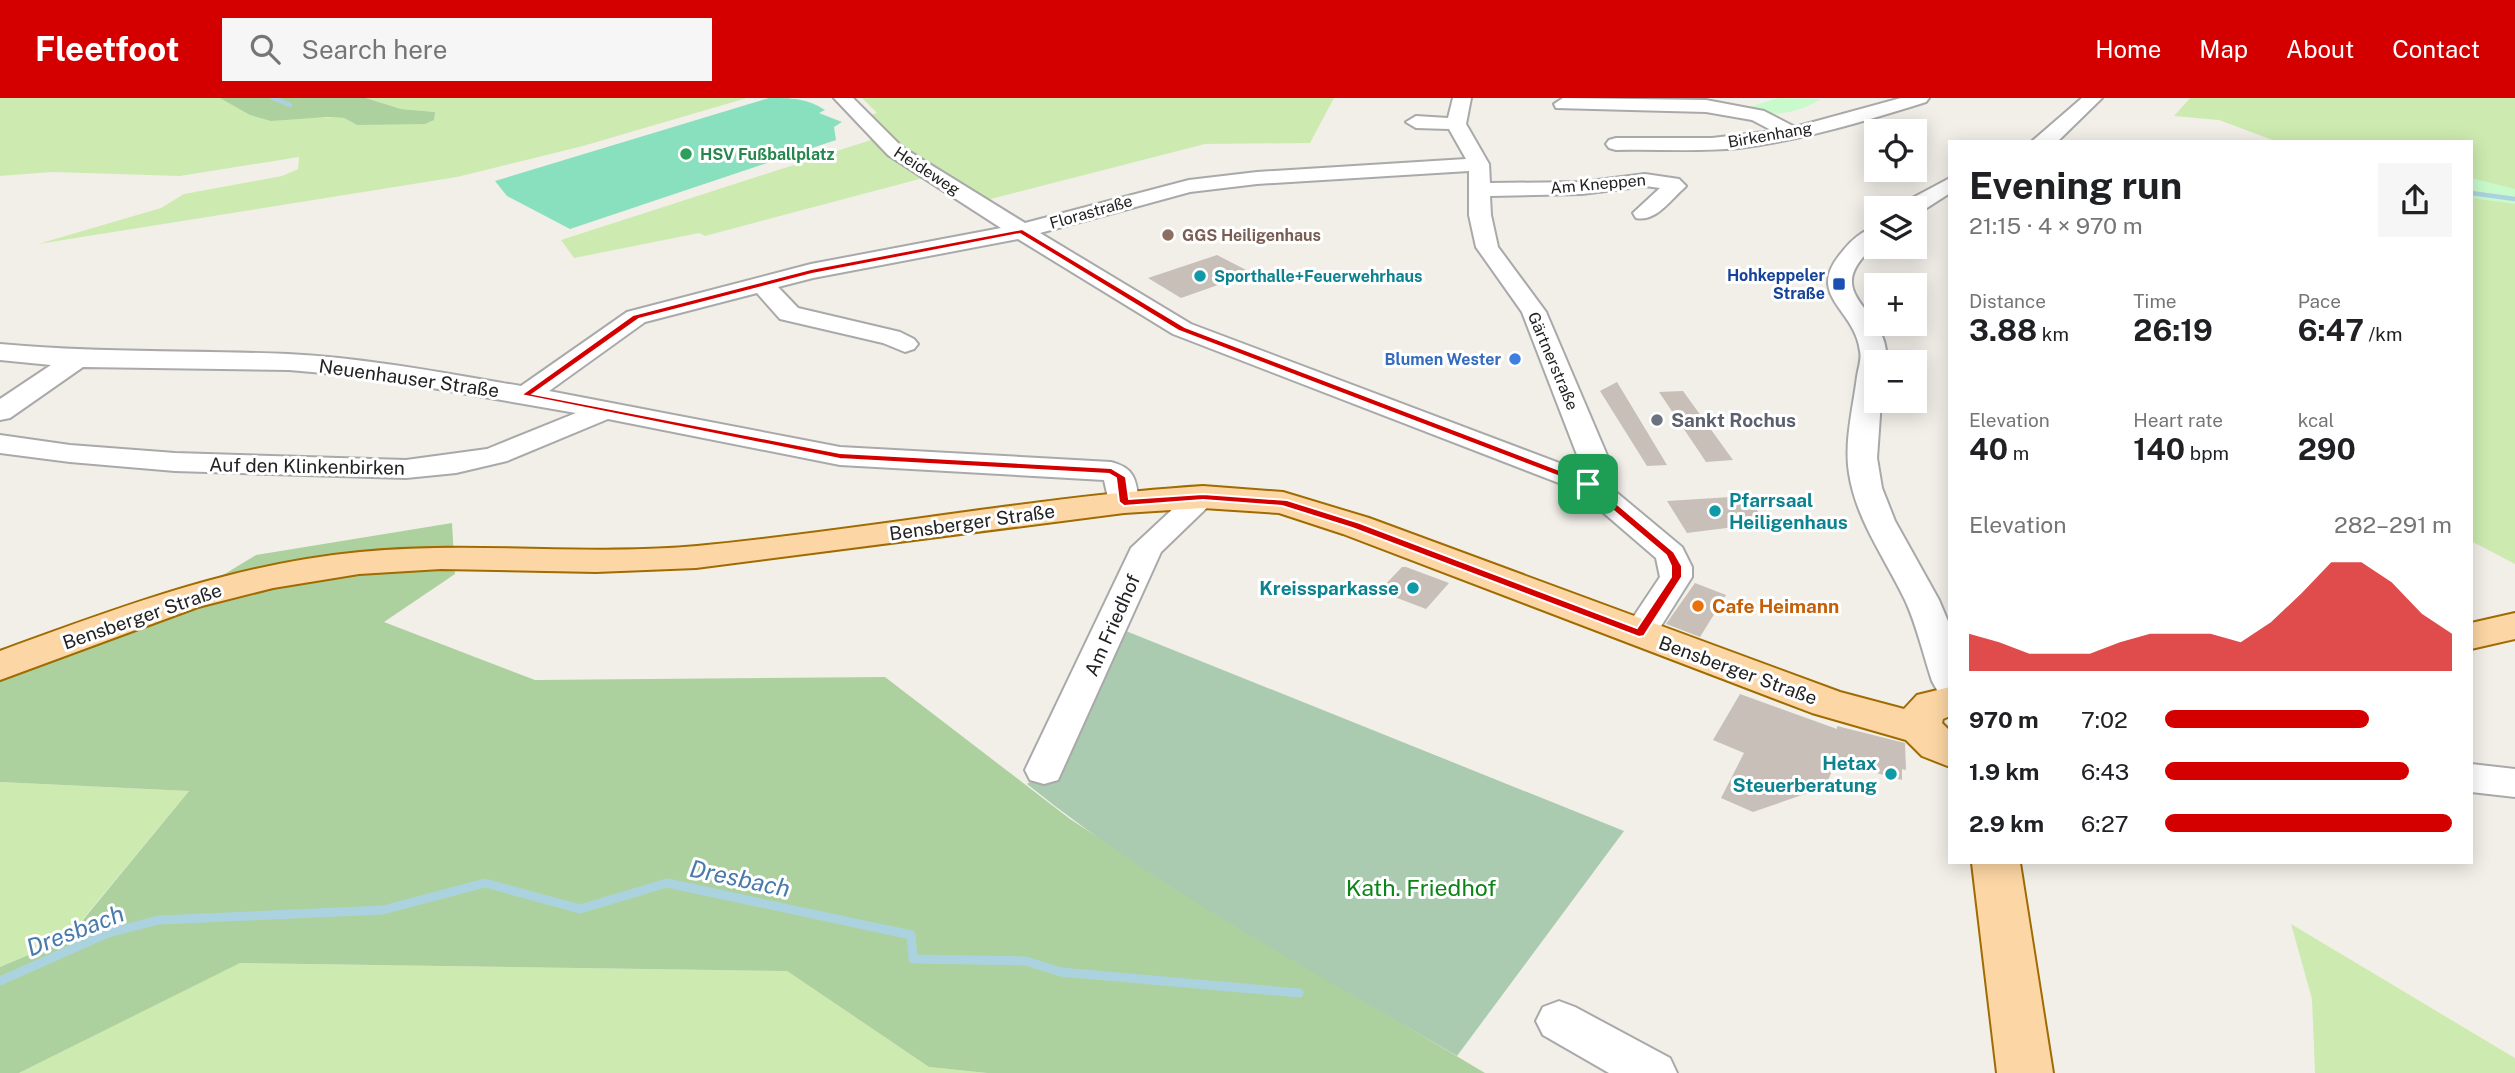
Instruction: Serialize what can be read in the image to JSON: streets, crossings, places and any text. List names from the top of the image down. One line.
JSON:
{"streets":{"main road":["Bensberger Straße"],"street":["Birkenhang","Heideweg","Am Kneppen","Florastraße","Gärtnerstraße","Neuenhauser Straße","Auf den Klinkenbirken","Am Friedhof"]},"crossings":[["Heideweg","Florastraße"],["Heideweg","Gärtnerstraße"],["Heideweg","Bensberger Straße"],["Am Kneppen","Gärtnerstraße"],["Florastraße","Gärtnerstraße"],["Florastraße","Neuenhauser Straße"],["Neuenhauser Straße","Auf den Klinkenbirken"],["Neuenhauser Straße","Bensberger Straße"],["Bensberger Straße","Am Friedhof"]],"water":["Dresbach"],"parks":["Kath. Friedhof"],"places":{"other":["HSV Fußballplatz","GGS Heiligenhaus","Sporthalle+Feuerwehrhaus","Blumen Wester","Sankt Rochus","Pfarrsaal Heiligenhaus","Kreissparkasse","Cafe Heimann","Hetax Steuerberatung"],"transit":["Hohkeppeler Straße"]},"page":{"header":"Fleetfoot","search":"Search here","nav":["Home","Map","About","Contact"],"map_buttons":["+","−"],"heading":["Evening run","21:15 · 4 × 970 m"],"stats":[["Distance","3.88 km"],["Time","26:19"],["Pace","6:47 /km"],["Elevation","40 m"],["Heart rate","140 bpm"],["kcal","290"]],"chart":["Elevation","282–291 m"],"list":[{"name":"970 m","note":"7:02"},{"name":"1.9 km","note":"6:43"},{"name":"2.9 km","note":"6:27"}]}}
